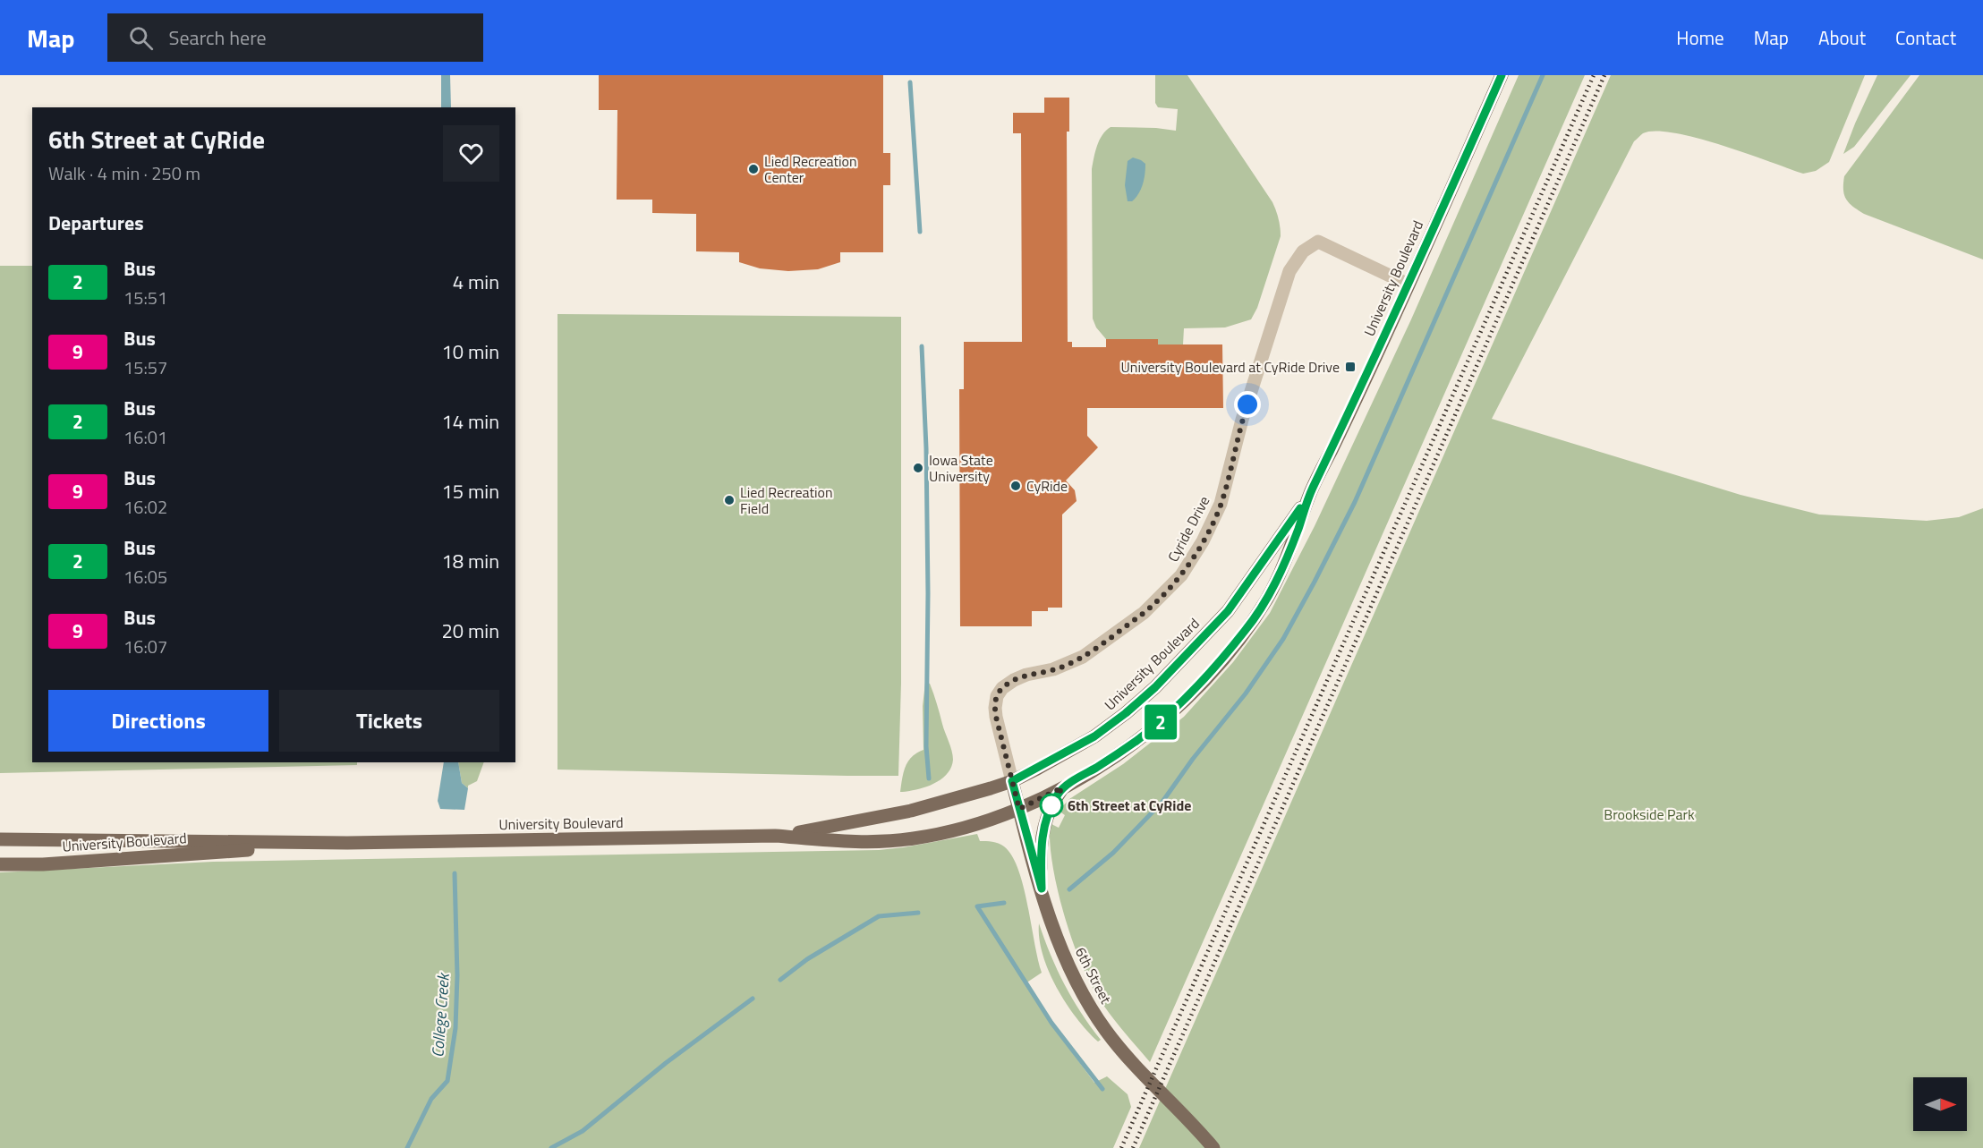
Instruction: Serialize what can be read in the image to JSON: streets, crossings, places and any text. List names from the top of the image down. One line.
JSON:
{"streets":{"main road":["University Boulevard","6th Street"],"street":["Cyride Drive"]},"crossings":[["University Boulevard","Cyride Drive"],["University Boulevard","6th Street"],["Cyride Drive","6th Street"]],"water":["College Creek"],"parks":["Brookside Park"],"places":{"other":["Lied Recreation Center","Iowa State University","CyRide","Lied Recreation Field","6th Street at CyRide"],"transit":["University Boulevard at CyRide Drive"]},"lines":["bus line 2"],"north":"right","page":{"header":"Map","search":"Search here","nav":["Home","Map","About","Contact"],"on_map":"2","heading":[["6th Street at CyRide","Walk · 4 min · 250 m"],"Departures"],"list":[{"mark":"2","name":"Bus","note":"15:51","value":"4 min"},{"mark":"9","name":"Bus","note":"15:57","value":"10 min"},{"mark":"2","name":"Bus","note":"16:01","value":"14 min"},{"mark":"9","name":"Bus","note":"16:02","value":"15 min"},{"mark":"2","name":"Bus","note":"16:05","value":"18 min"},{"mark":"9","name":"Bus","note":"16:07","value":"20 min"}],"buttons":["Directions","Tickets"]}}
